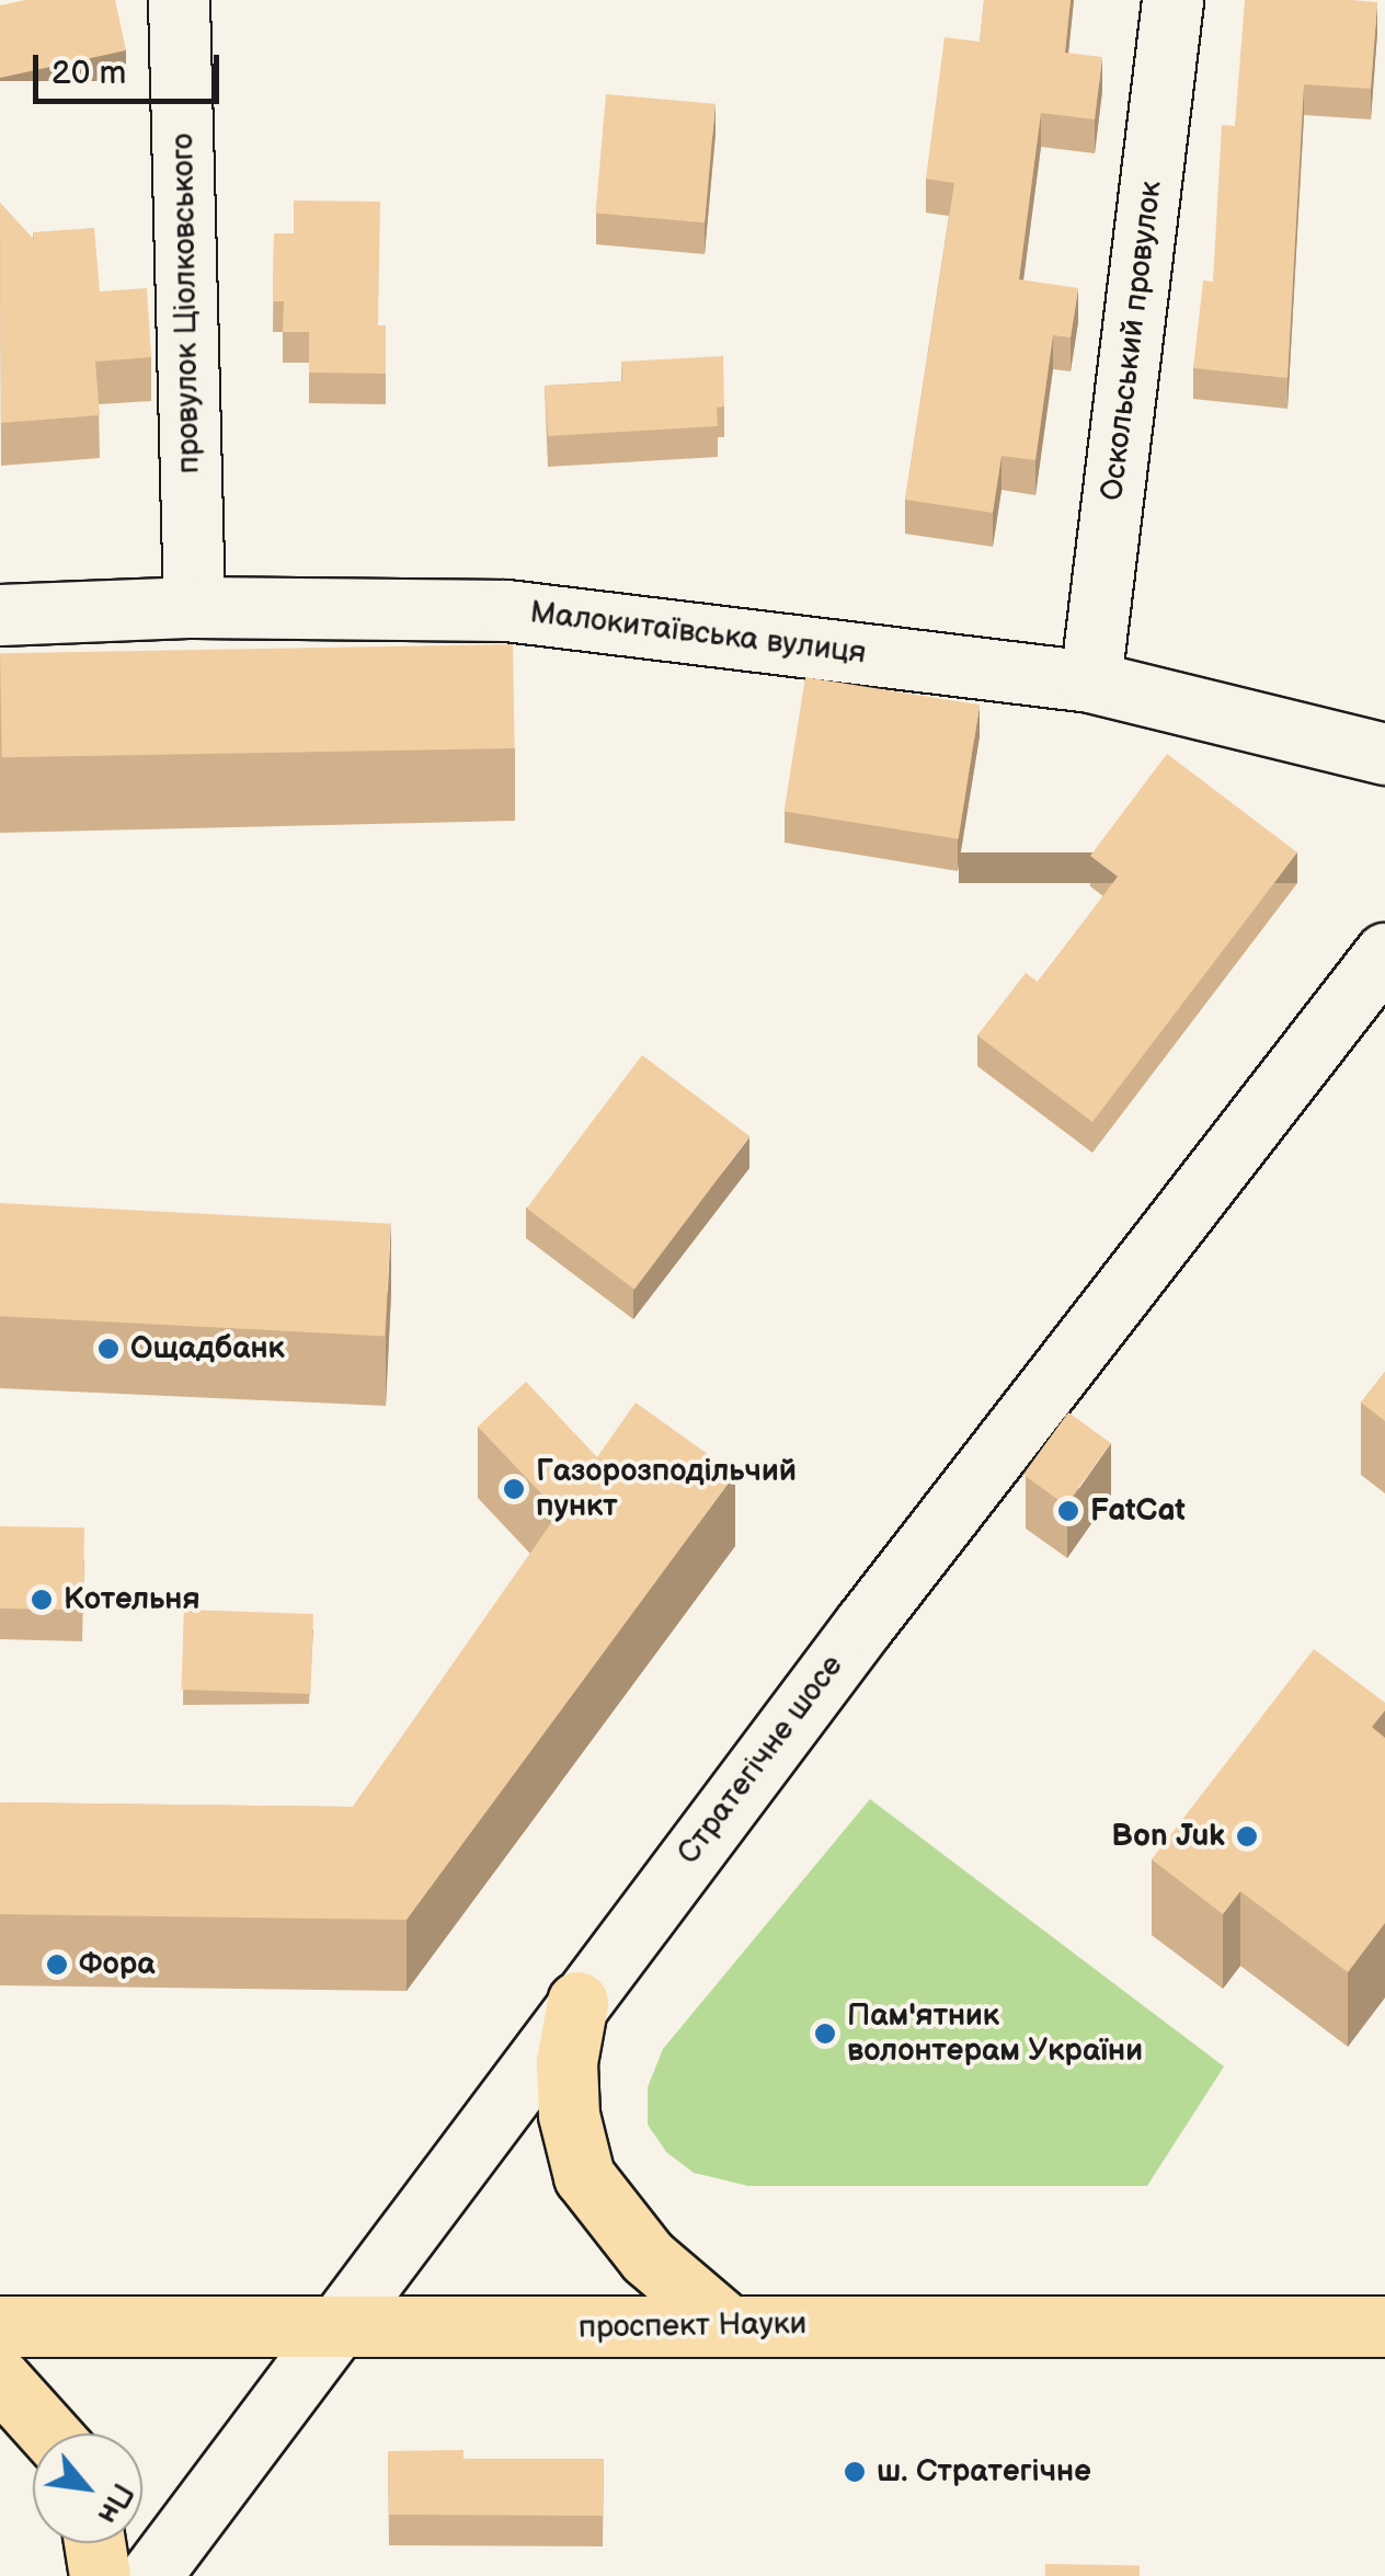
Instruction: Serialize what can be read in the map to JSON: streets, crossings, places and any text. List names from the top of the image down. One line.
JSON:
{"streets":{"main road":["проспект Науки"],"street":["провулок Ціолковського","Оскольський провулок","Малокитаївська вулиця","Стратегічне шосе"]},"crossings":[["провулок Ціолковського","Малокитаївська вулиця"],["Оскольський провулок","Малокитаївська вулиця"],["Стратегічне шосе","проспект Науки"]],"places":["Ощадбанк","Газорозподільчий пункт","FatCat","Котельня","Bon Juk","Фора","Пам'ятник волонтерам України","ш. Стратегічне"],"scale_bar":"20 m","north":"bottom right"}
